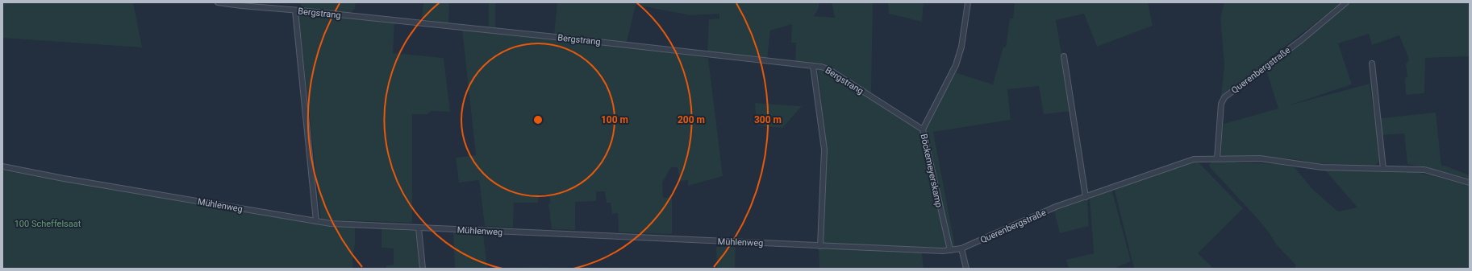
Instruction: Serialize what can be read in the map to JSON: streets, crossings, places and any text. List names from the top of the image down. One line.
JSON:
{"streets":{"street":["Bergstrang","Querenbergstraße","Böckemeyerskamp","Mühlenweg"]},"crossings":[["Bergstrang","Böckemeyerskamp"],["Querenbergstraße","Mühlenweg"],["Böckemeyerskamp","Mühlenweg"]],"parks":["100 Scheffelsaat"],"rings":["100 m","200 m","300 m"]}
